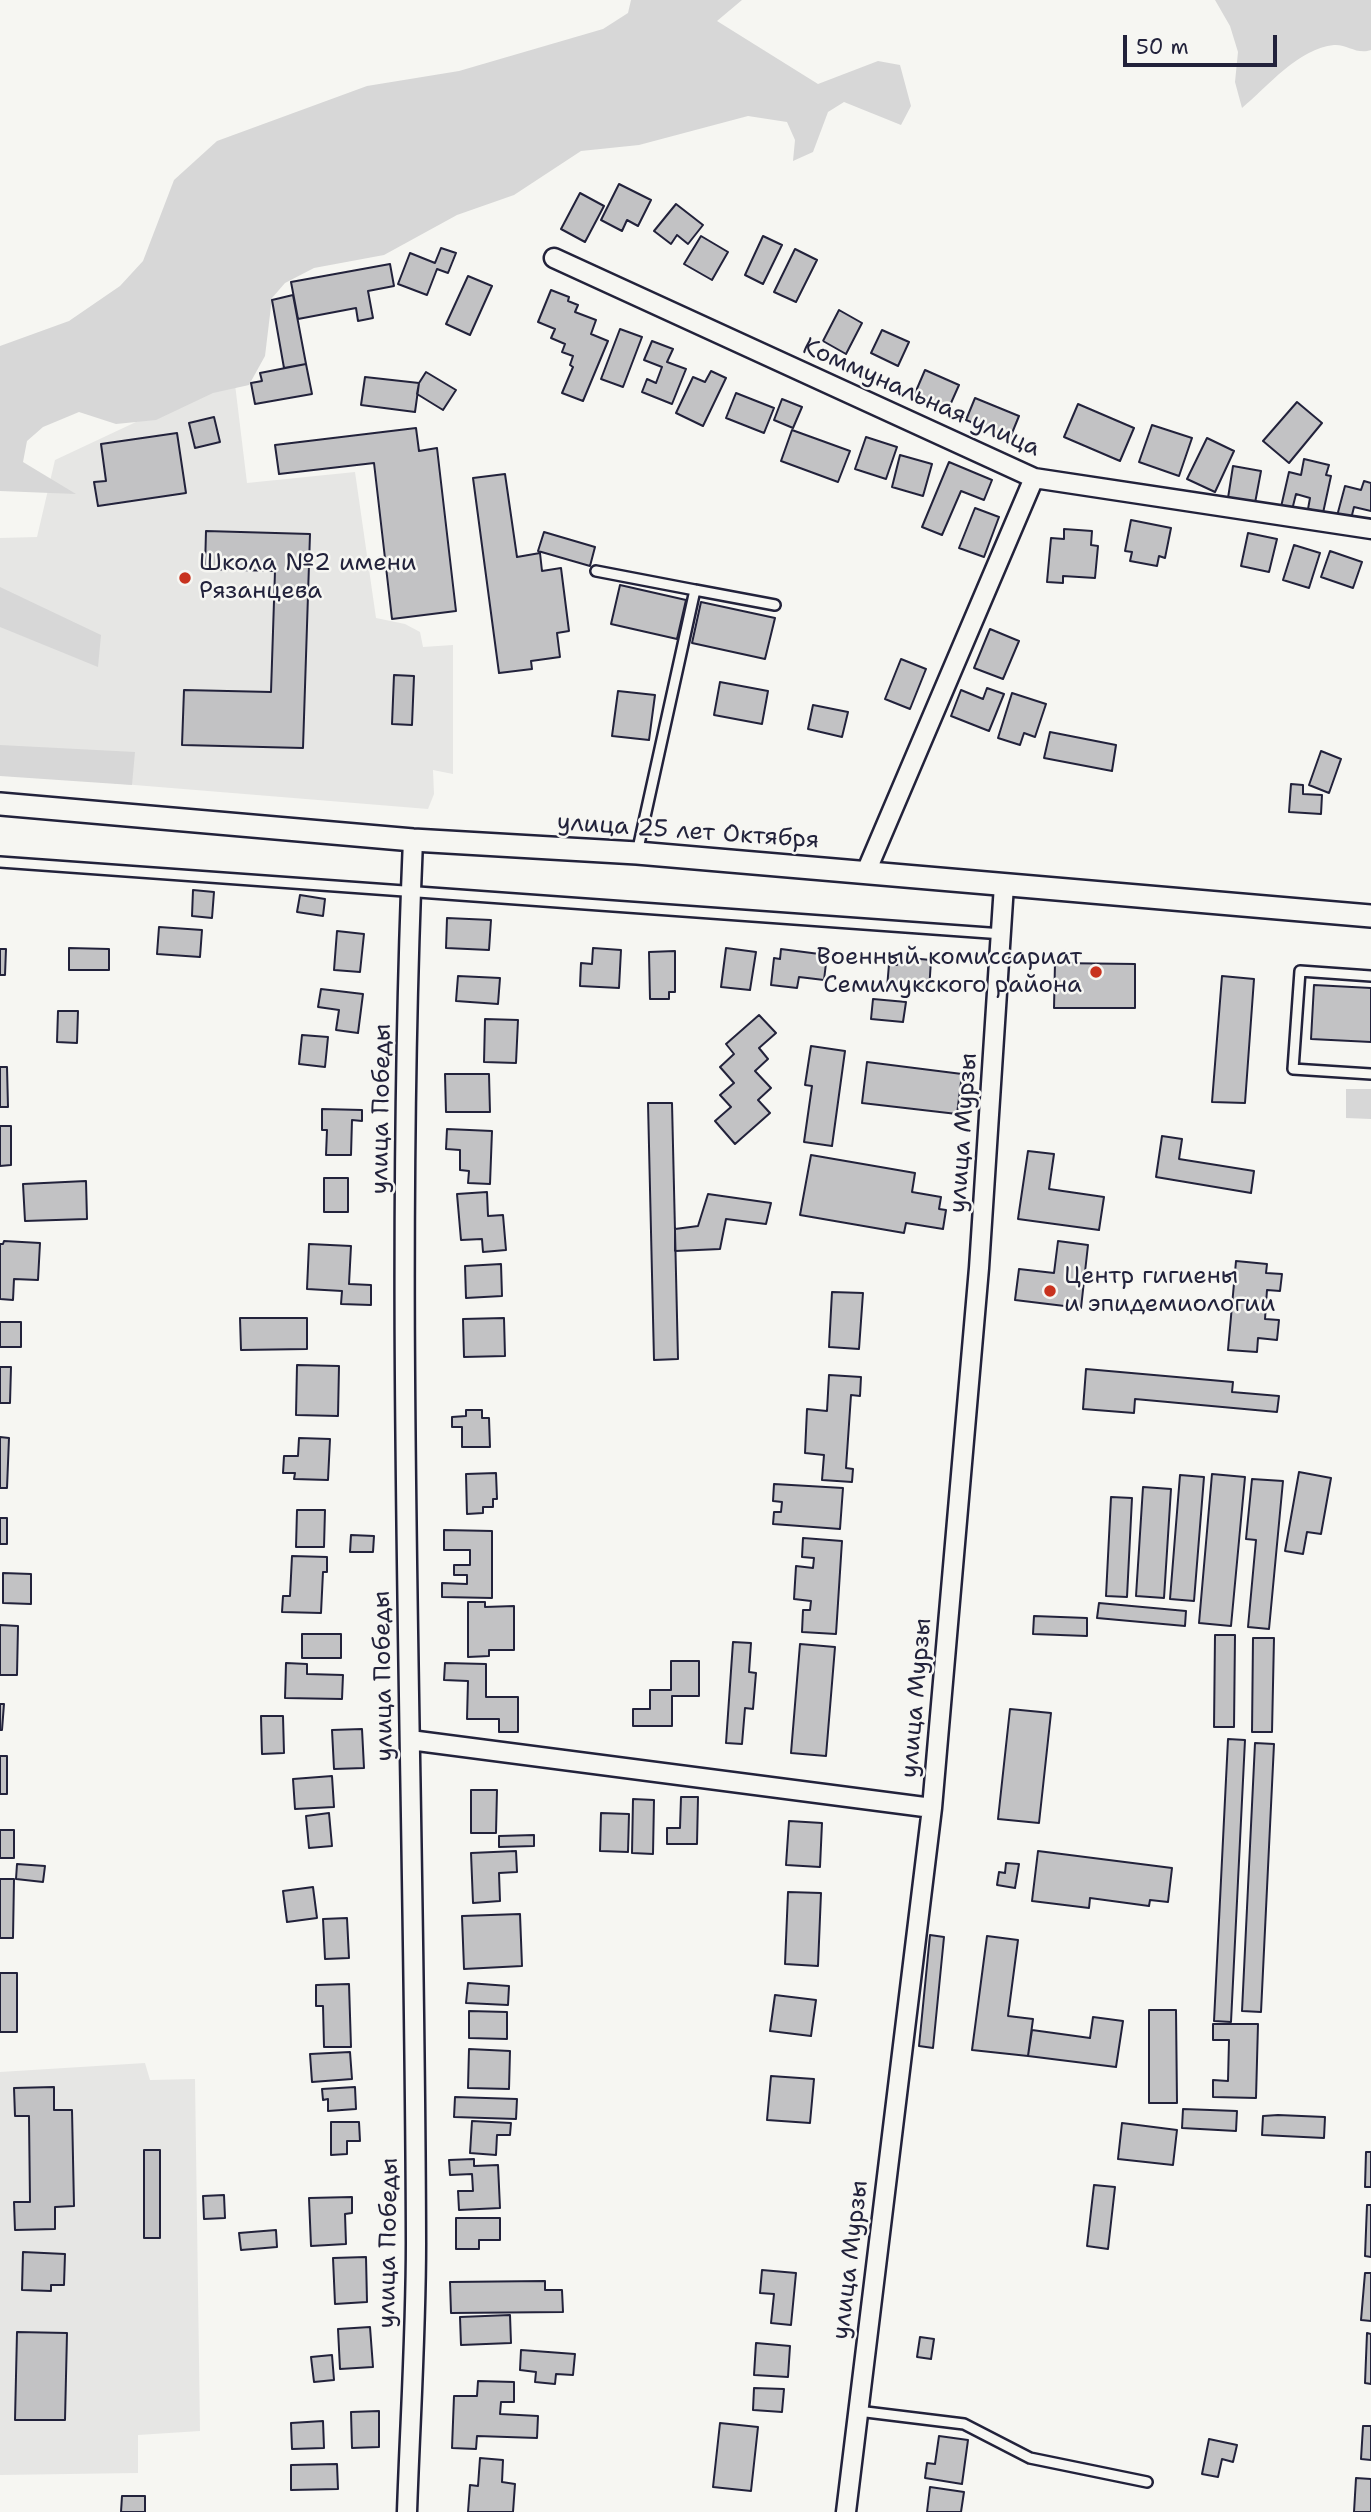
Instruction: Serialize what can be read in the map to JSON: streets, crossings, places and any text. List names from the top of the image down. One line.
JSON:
{"streets":{"street":["Коммунальная улица","улица 25 лет Октября","улица Победы","улица Мурзы"]},"crossings":[["улица 25 лет Октября","улица Победы"],["улица 25 лет Октября","улица Мурзы"]],"places":["Школа №2 имени Рязанцева","Военный комиссариат Семилукского района","Центр гигиены и эпидемиологии"],"scale_bar":"50 m"}
